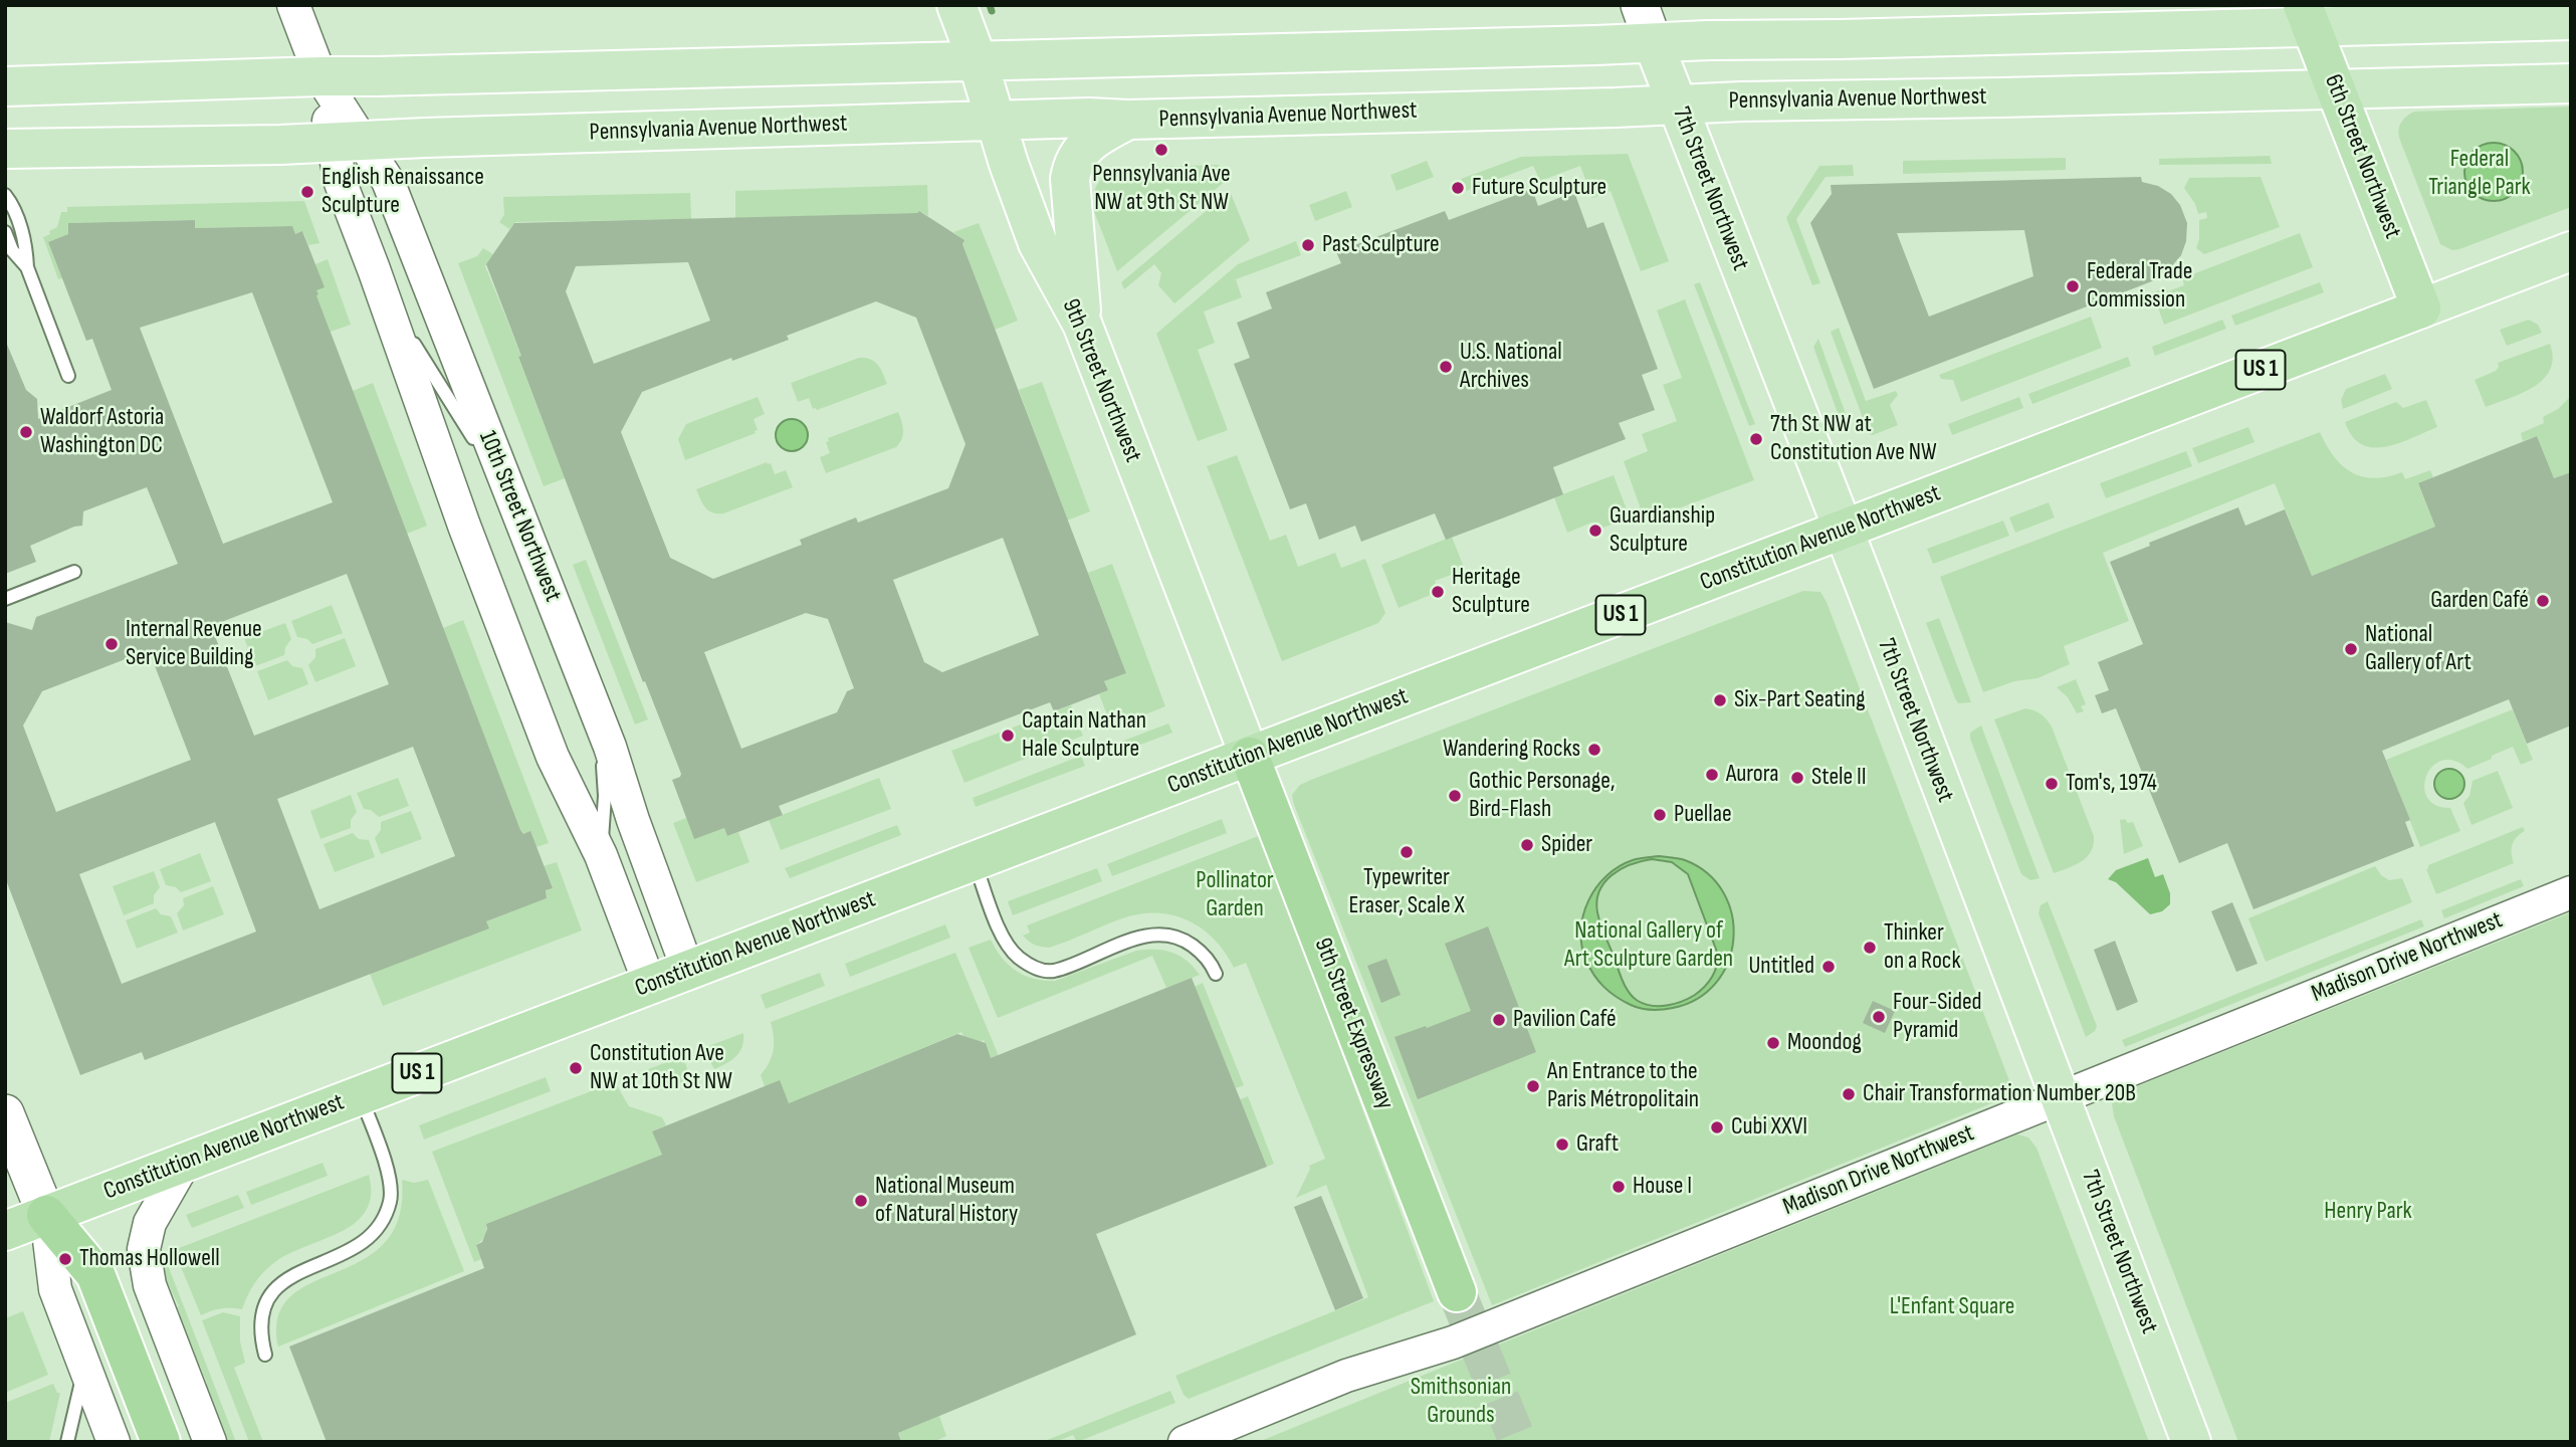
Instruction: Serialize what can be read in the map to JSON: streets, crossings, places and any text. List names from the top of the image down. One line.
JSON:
{"streets":{"highway":["6th Street Northwest","US 1","Constitution Avenue Northwest","9th Street Expressway"],"main road":["Pennsylvania Avenue Northwest","7th Street Northwest","9th Street Northwest"],"street":["10th Street Northwest","Madison Drive Northwest"]},"crossings":[["Pennsylvania Avenue Northwest","6th Street Northwest"],["Pennsylvania Avenue Northwest","7th Street Northwest"],["Pennsylvania Avenue Northwest","9th Street Northwest"],["Pennsylvania Avenue Northwest","10th Street Northwest"],["6th Street Northwest","Constitution Avenue Northwest"],["7th Street Northwest","Constitution Avenue Northwest"],["7th Street Northwest","Madison Drive Northwest"],["9th Street Northwest","Constitution Avenue Northwest"],["9th Street Northwest","9th Street Expressway"],["10th Street Northwest","Constitution Avenue Northwest"],["Constitution Avenue Northwest","9th Street Expressway"]],"parks":["Federal Triangle Park","Pollinator Garden","National Gallery of Art Sculpture Garden","Henry Park","L'Enfant Square","Smithsonian Grounds"],"places":["Pennsylvania Ave NW at 9th St NW","Future Sculpture","English Renaissance Sculpture","Past Sculpture","Federal Trade Commission","U.S. National Archives","Waldorf Astoria Washington DC","7th St NW at Constitution Ave NW","Guardianship Sculpture","Heritage Sculpture","Garden Café","Internal Revenue Service Building","National Gallery of Art","Six-Part Seating","Captain Nathan Hale Sculpture","Wandering Rocks","Aurora","Stele II","Tom's, 1974","Gothic Personage, Bird-Flash","Puellae","Spider","Typewriter Eraser, Scale X","Thinker on a Rock","Untitled","Four-Sided Pyramid","Pavilion Café","Moondog","Constitution Ave NW at 10th St NW","An Entrance to the Paris Métropolitain","Chair Transformation Number 20B","Cubi XXVI","Graft","House I","National Museum of Natural History","Thomas Hollowell"]}
